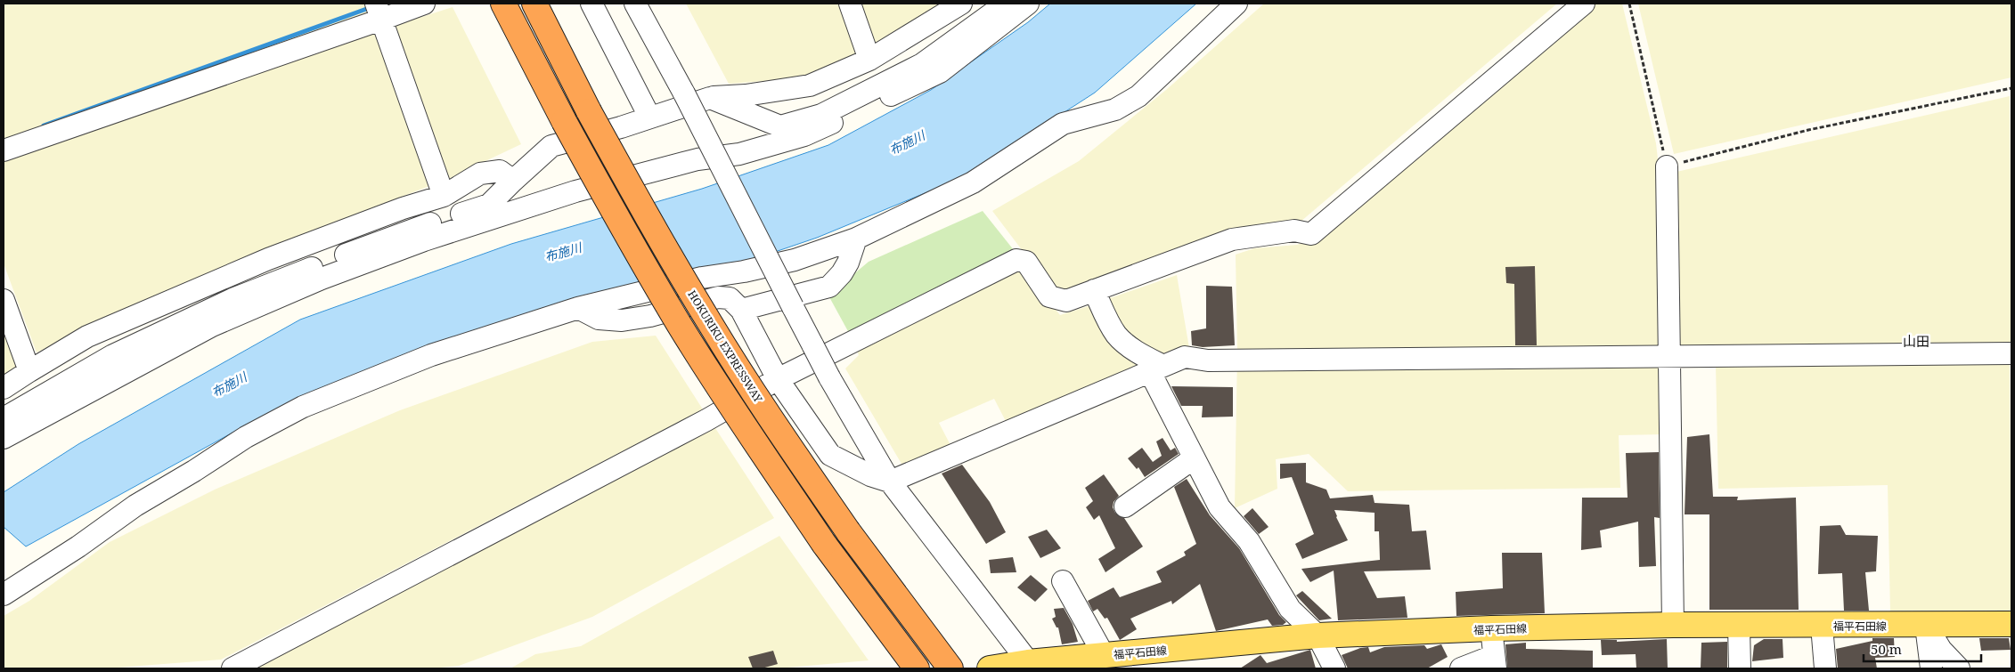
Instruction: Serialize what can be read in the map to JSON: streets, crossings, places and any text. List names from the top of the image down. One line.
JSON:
{"streets":{"highway":["HOKURIKU EXPRESSWAY"],"main road":["福平石田線"]},"districts":["山田"],"water":["布施川"],"scale_bar":"50 m"}
